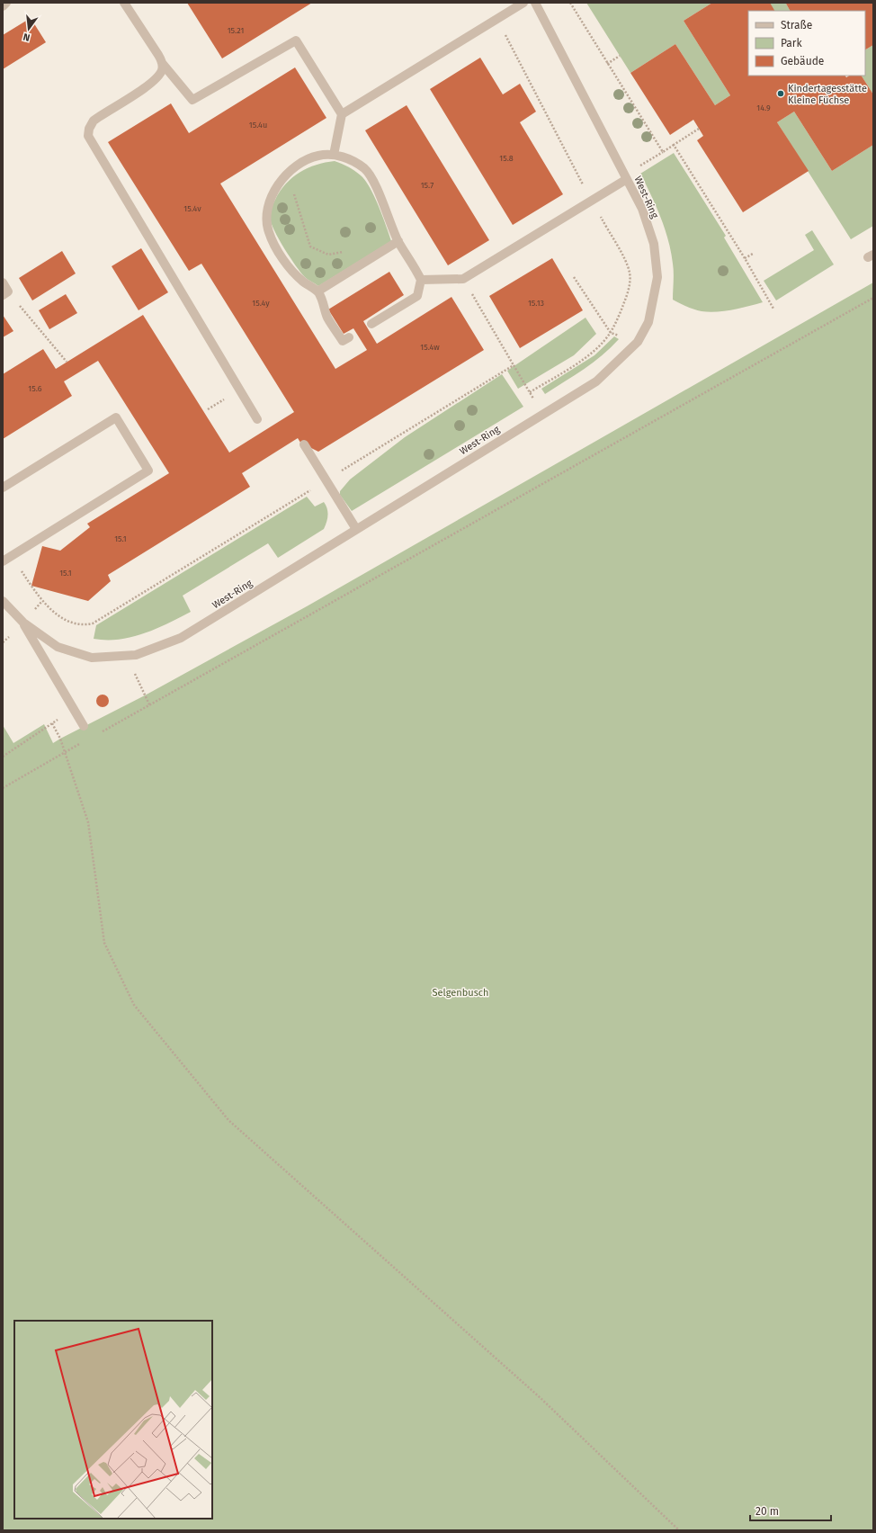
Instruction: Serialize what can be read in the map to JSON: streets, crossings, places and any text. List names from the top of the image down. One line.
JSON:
{"streets":{"street":["West-Ring"]},"parks":["Selgenbusch"],"places":["Kindertagesstätte Kleine Füchse"],"house_numbers":["15.21","14.9","15.4u","15.8","15.7","15.4v","15.4y","15.13","15.4w","15.6","15.1","15.1"],"legend":["Straße","Park","Gebäude"],"scale_bar":"20 m","north":"bottom"}
